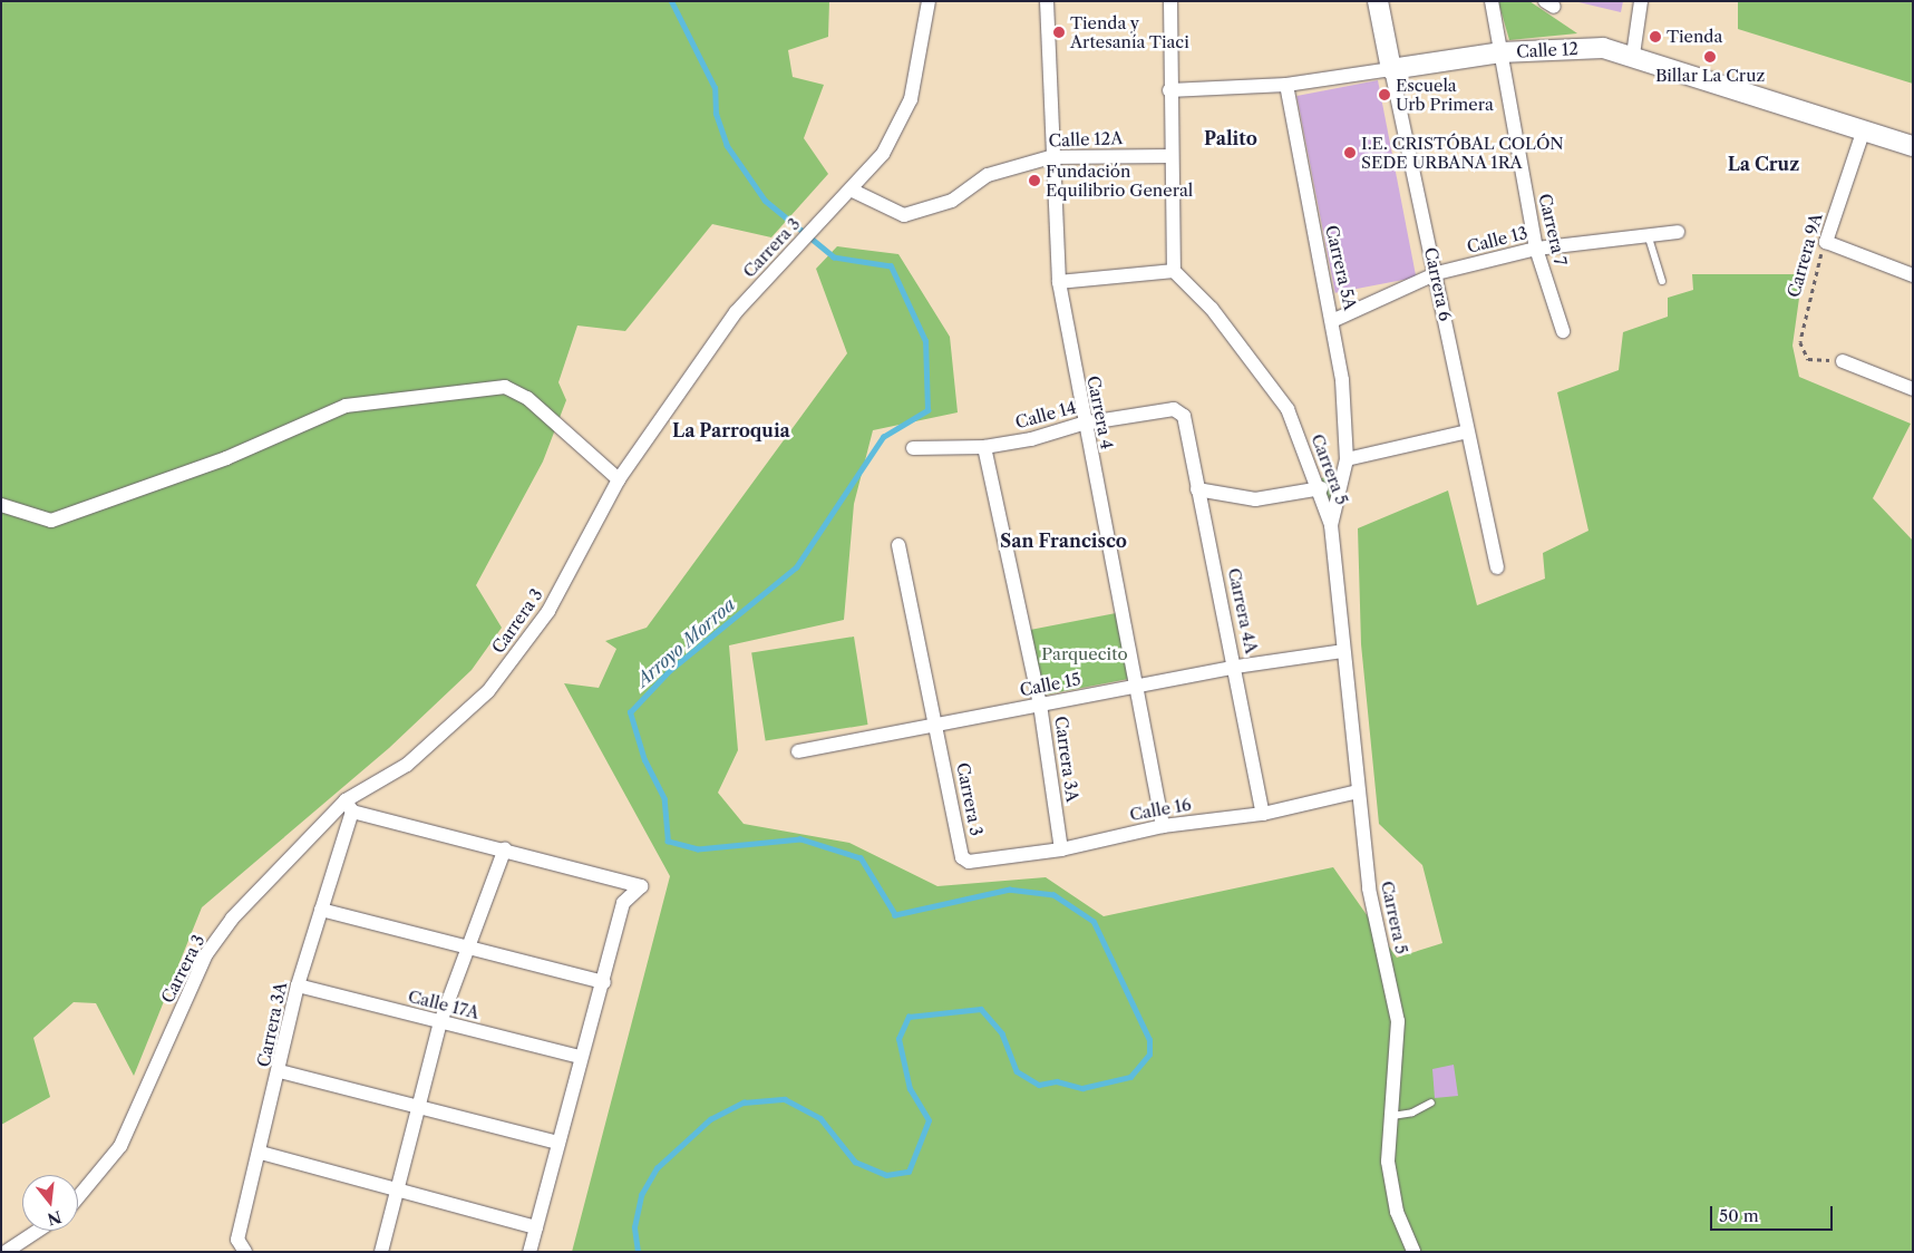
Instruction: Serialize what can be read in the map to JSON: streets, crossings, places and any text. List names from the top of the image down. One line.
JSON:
{"streets":{"street":["Calle 12","Calle 12A","Carrera 7","Calle 13","Carrera 3","Carrera 9A","Carrera 5A","Carrera 6","Carrera 4","Calle 14","Carrera 5","Carrera 4A","Calle 15","Carrera 3A","Calle 16","Calle 17A"]},"crossings":[["Calle 12","Carrera 7"],["Calle 12","Carrera 9A"],["Calle 12","Carrera 5A"],["Calle 12","Carrera 6"],["Calle 12A","Carrera 3"],["Calle 12A","Carrera 4"],["Carrera 7","Calle 13"],["Calle 13","Carrera 5A"],["Calle 13","Carrera 6"],["Carrera 3","Calle 15"],["Carrera 3","Carrera 3A"],["Carrera 3","Calle 16"],["Carrera 5A","Carrera 5"],["Carrera 4","Calle 14"],["Carrera 4","Calle 15"],["Carrera 4","Calle 16"],["Calle 14","Carrera 4A"],["Calle 14","Carrera 3A"],["Carrera 5","Calle 15"],["Carrera 5","Calle 16"],["Carrera 4A","Calle 15"],["Carrera 4A","Calle 16"],["Calle 15","Carrera 3A"],["Carrera 3A","Calle 16"],["Carrera 3A","Calle 17A"]],"districts":["Palito","La Cruz","La Parroquia","San Francisco"],"water":["Arroyo Morroa"],"parks":["Parquecito"],"places":["Tienda y Artesanía Tiaci","Tienda","Billar La Cruz","Escuela Urb Primera","I.E. CRISTÓBAL COLÓN SEDE URBANA 1RA","Fundación Equilibrio General"],"scale_bar":"50 m","north":"bottom"}
